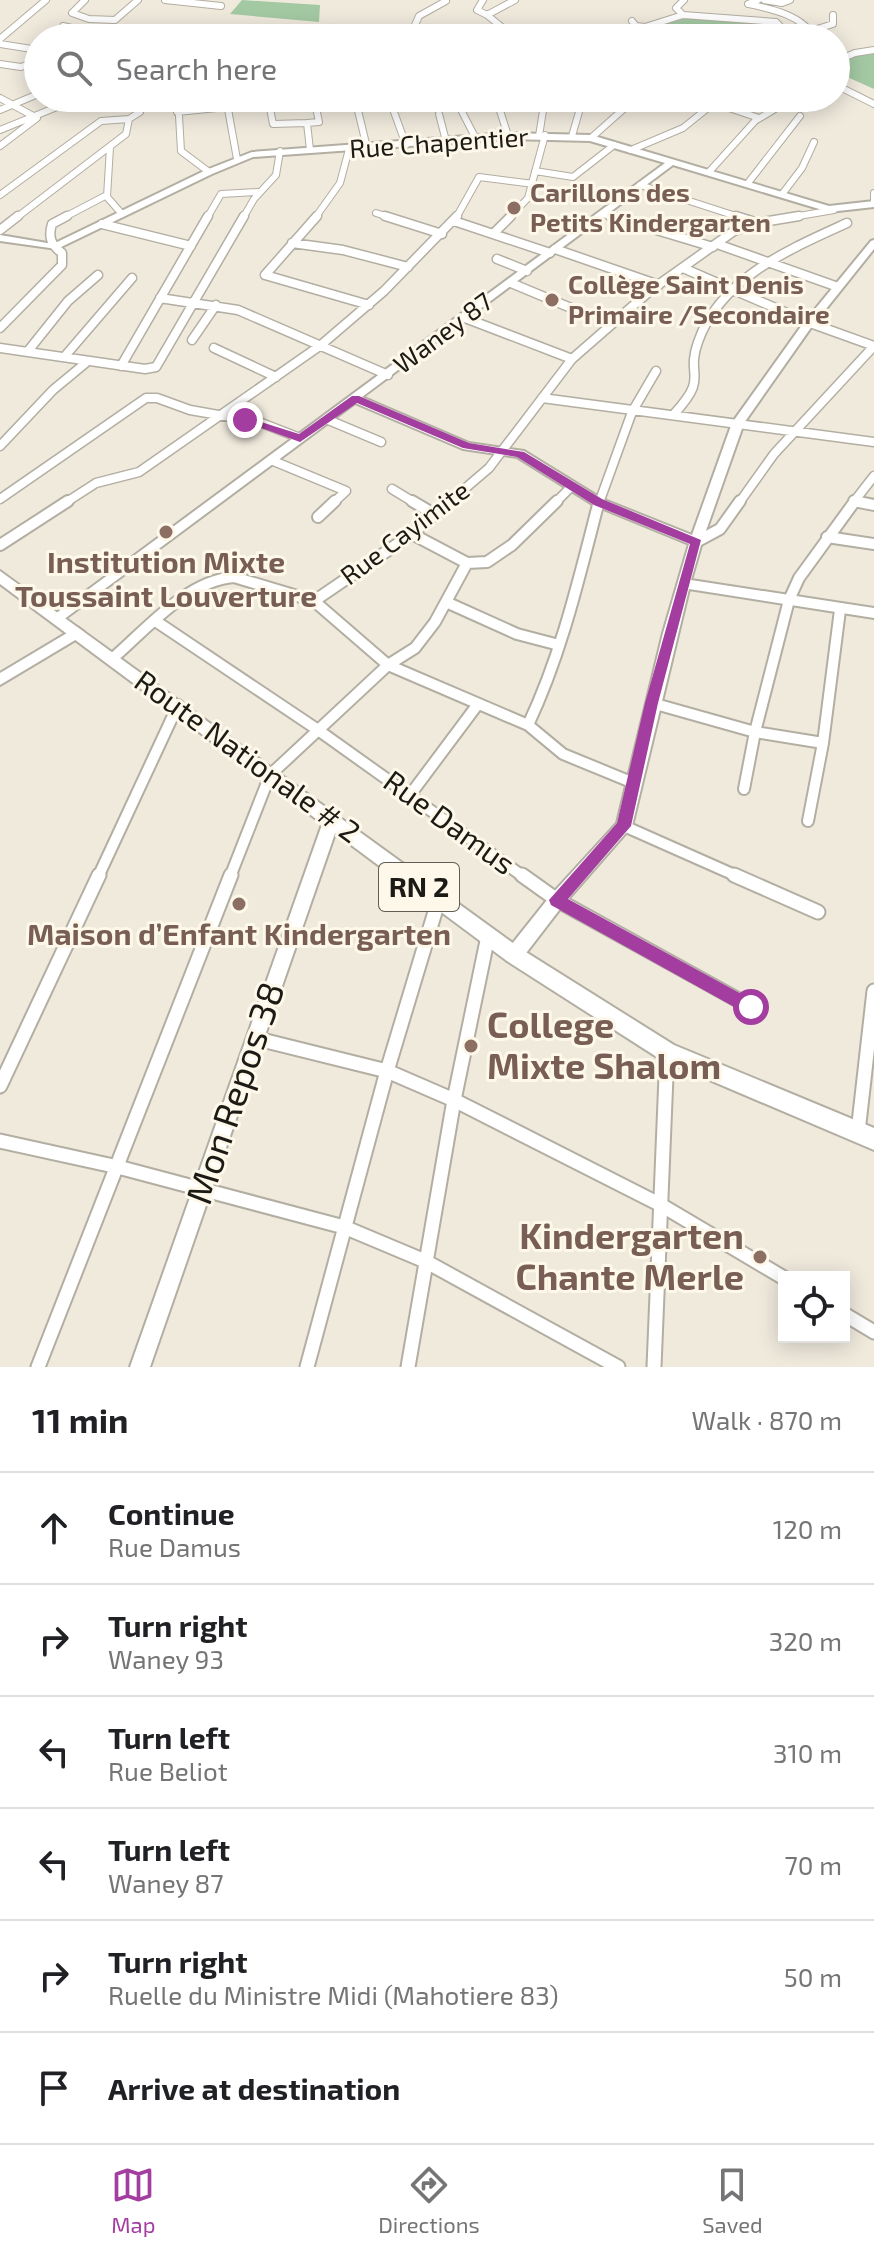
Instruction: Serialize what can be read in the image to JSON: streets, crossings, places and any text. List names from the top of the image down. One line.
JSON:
{"streets":{"main road":["Route Nationale # 2","RN 2"],"street":["Rue Chapentier","Waney 87","Rue Cayimite","Rue Damus","Mon Repos 38"]},"crossings":[["Rue Chapentier","Waney 87"],["Rue Chapentier","Rue Cayimite"],["Waney 87","Route Nationale # 2"],["Route Nationale # 2","Mon Repos 38"]],"places":["Carillons des Petits Kindergarten","Collège Saint Denis Primaire /Secondaire","Institution Mixte Toussaint Louverture","Maison d’Enfant Kindergarten","College Mixte Shalom","Kindergarten Chante Merle"],"page":{"search":"Search here","heading":["11 min","Walk · 870 m"],"list":[["Continue","Rue Damus","120 m"],["Turn right","Waney 93","320 m"],["Turn left","Rue Beliot","310 m"],["Turn left","Waney 87","70 m"],["Turn right","Ruelle du Ministre Midi (Mahotiere 83)","50 m"],"Arrive at destination"],"nav":["Map","Directions","Saved"]}}
